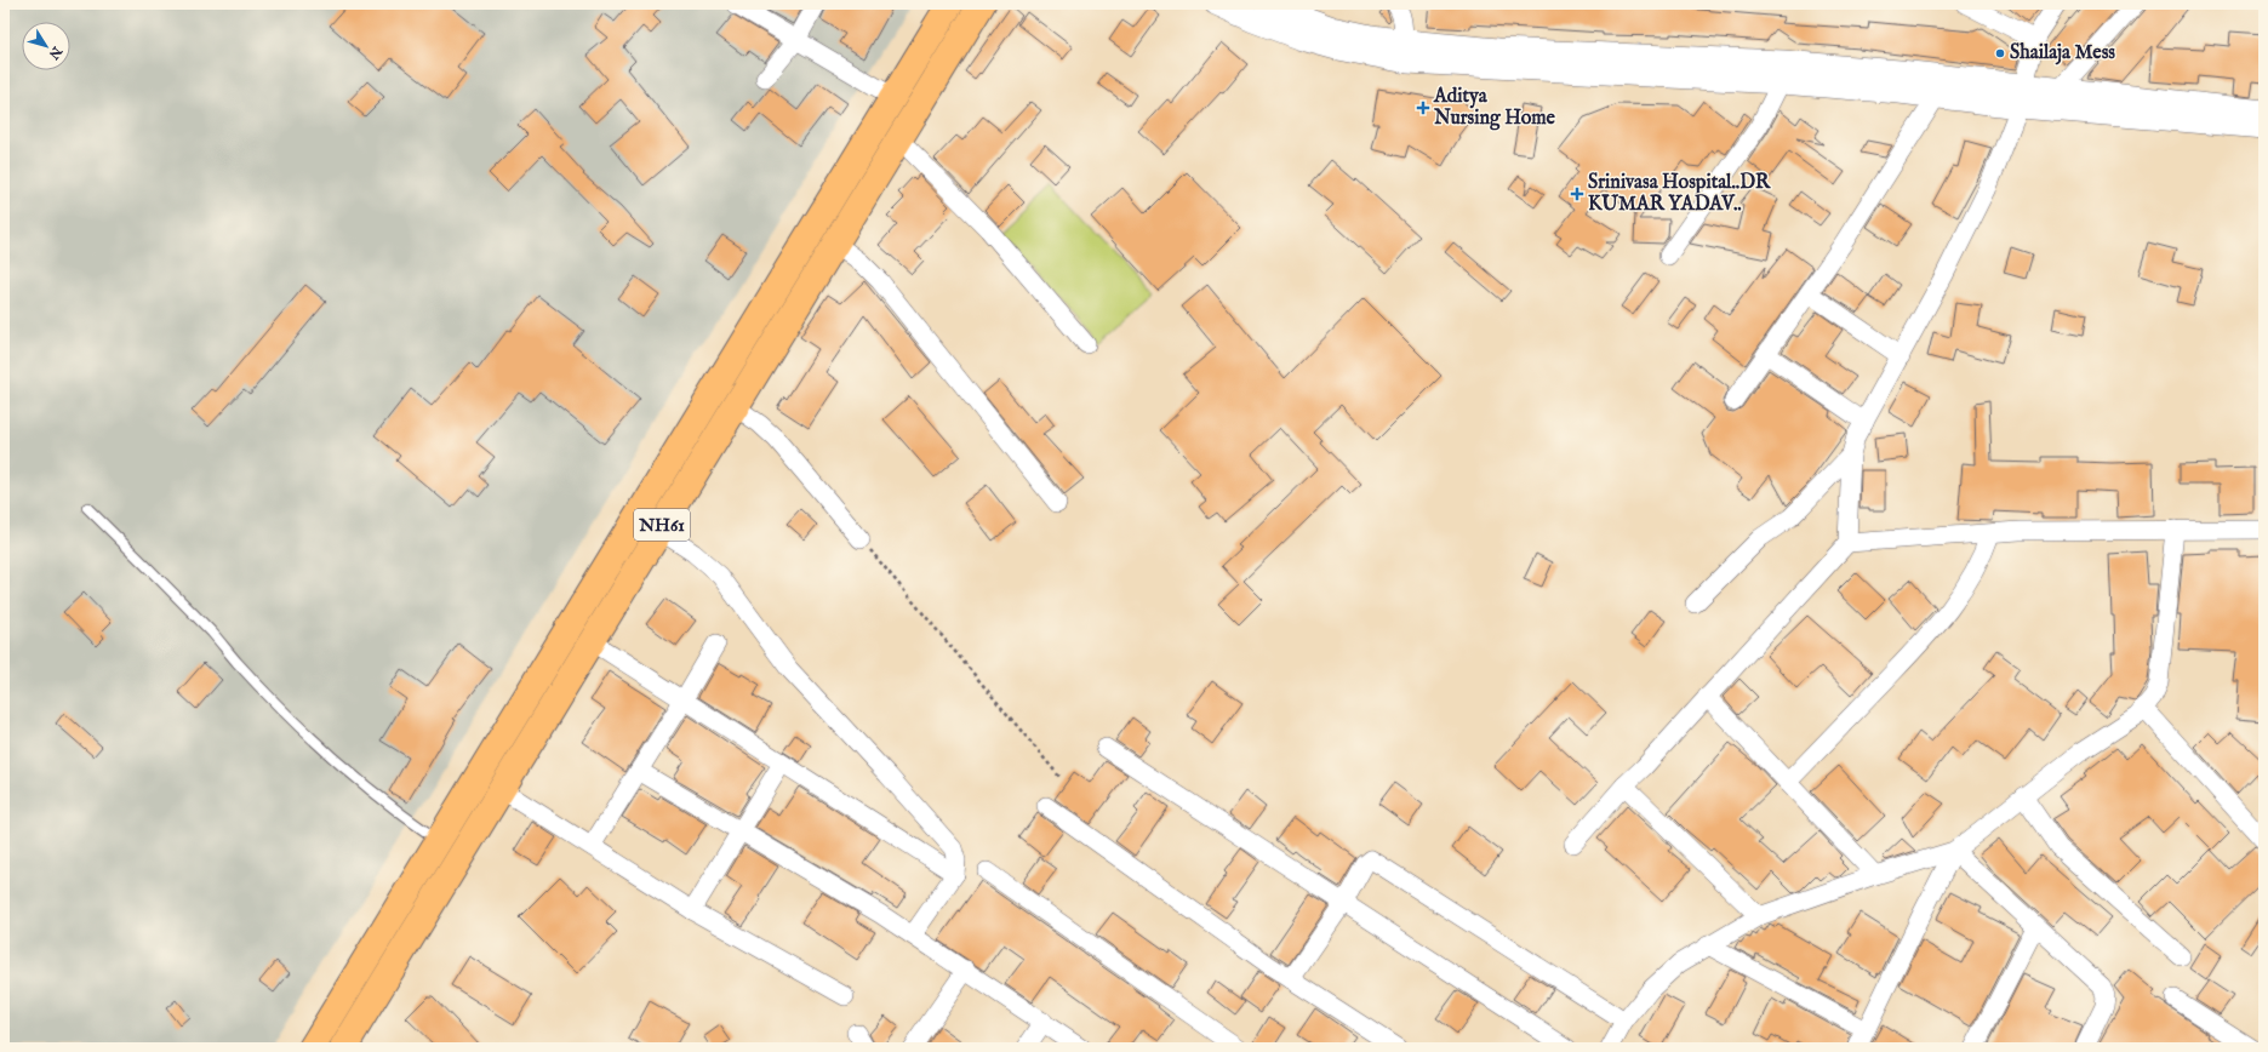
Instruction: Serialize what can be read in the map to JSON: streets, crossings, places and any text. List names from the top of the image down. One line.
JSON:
{"streets":{"highway":["NH61"]},"places":{"other":["Shailaja Mess"],"health":["Aditya Nursing Home","Srinivasa Hospital..DR KUMAR YADAV.."]},"north":"bottom right"}
